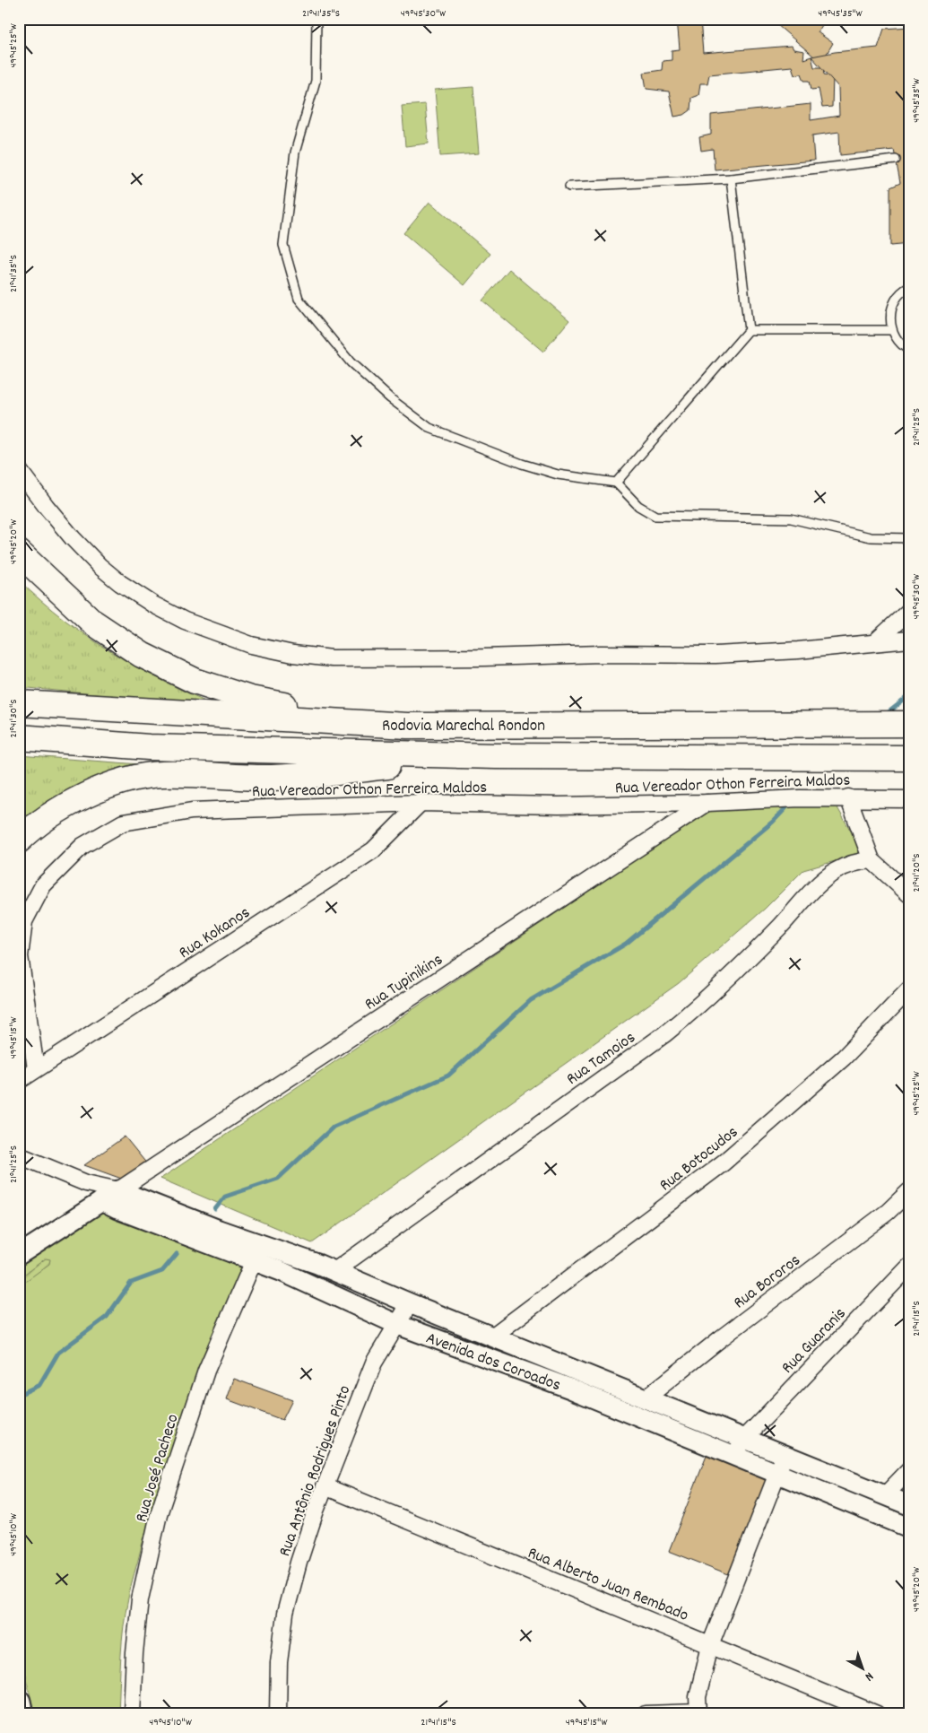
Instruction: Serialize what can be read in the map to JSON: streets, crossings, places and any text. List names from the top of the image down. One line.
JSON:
{"streets":{"highway":["Rodovia Marechal Rondon"],"street":["Rua Vereador Othon Ferreira Maldos","Rua Kokanos","Rua Tupinikins","Rua Tamoios","Rua Botocudos","Rua Bororos","Rua Guaranis","Avenida dos Coroados","Rua José Pacheco","Rua Antônio Rodrigues Pinto","Rua Alberto Juan Rembado"]},"crossings":[["Rua Vereador Othon Ferreira Maldos","Rua Kokanos"],["Rua Vereador Othon Ferreira Maldos","Rua Tupinikins"],["Rua Tupinikins","Avenida dos Coroados"],["Rua Tamoios","Avenida dos Coroados"],["Rua Botocudos","Avenida dos Coroados"],["Rua Bororos","Avenida dos Coroados"],["Rua Guaranis","Avenida dos Coroados"],["Avenida dos Coroados","Rua José Pacheco"],["Avenida dos Coroados","Rua Antônio Rodrigues Pinto"],["Rua Antônio Rodrigues Pinto","Rua Alberto Juan Rembado"]],"north":"bottom right","coordinates":["21°41'35\"S","49°45'30\"W","49°45'35\"W","49°45'25\"W","21°41'25\"S","49°45'20\"W","21°41'30\"S","21°41'20\"S","49°45'15\"W","21°41'15\"S","49°45'10\"W"]}
